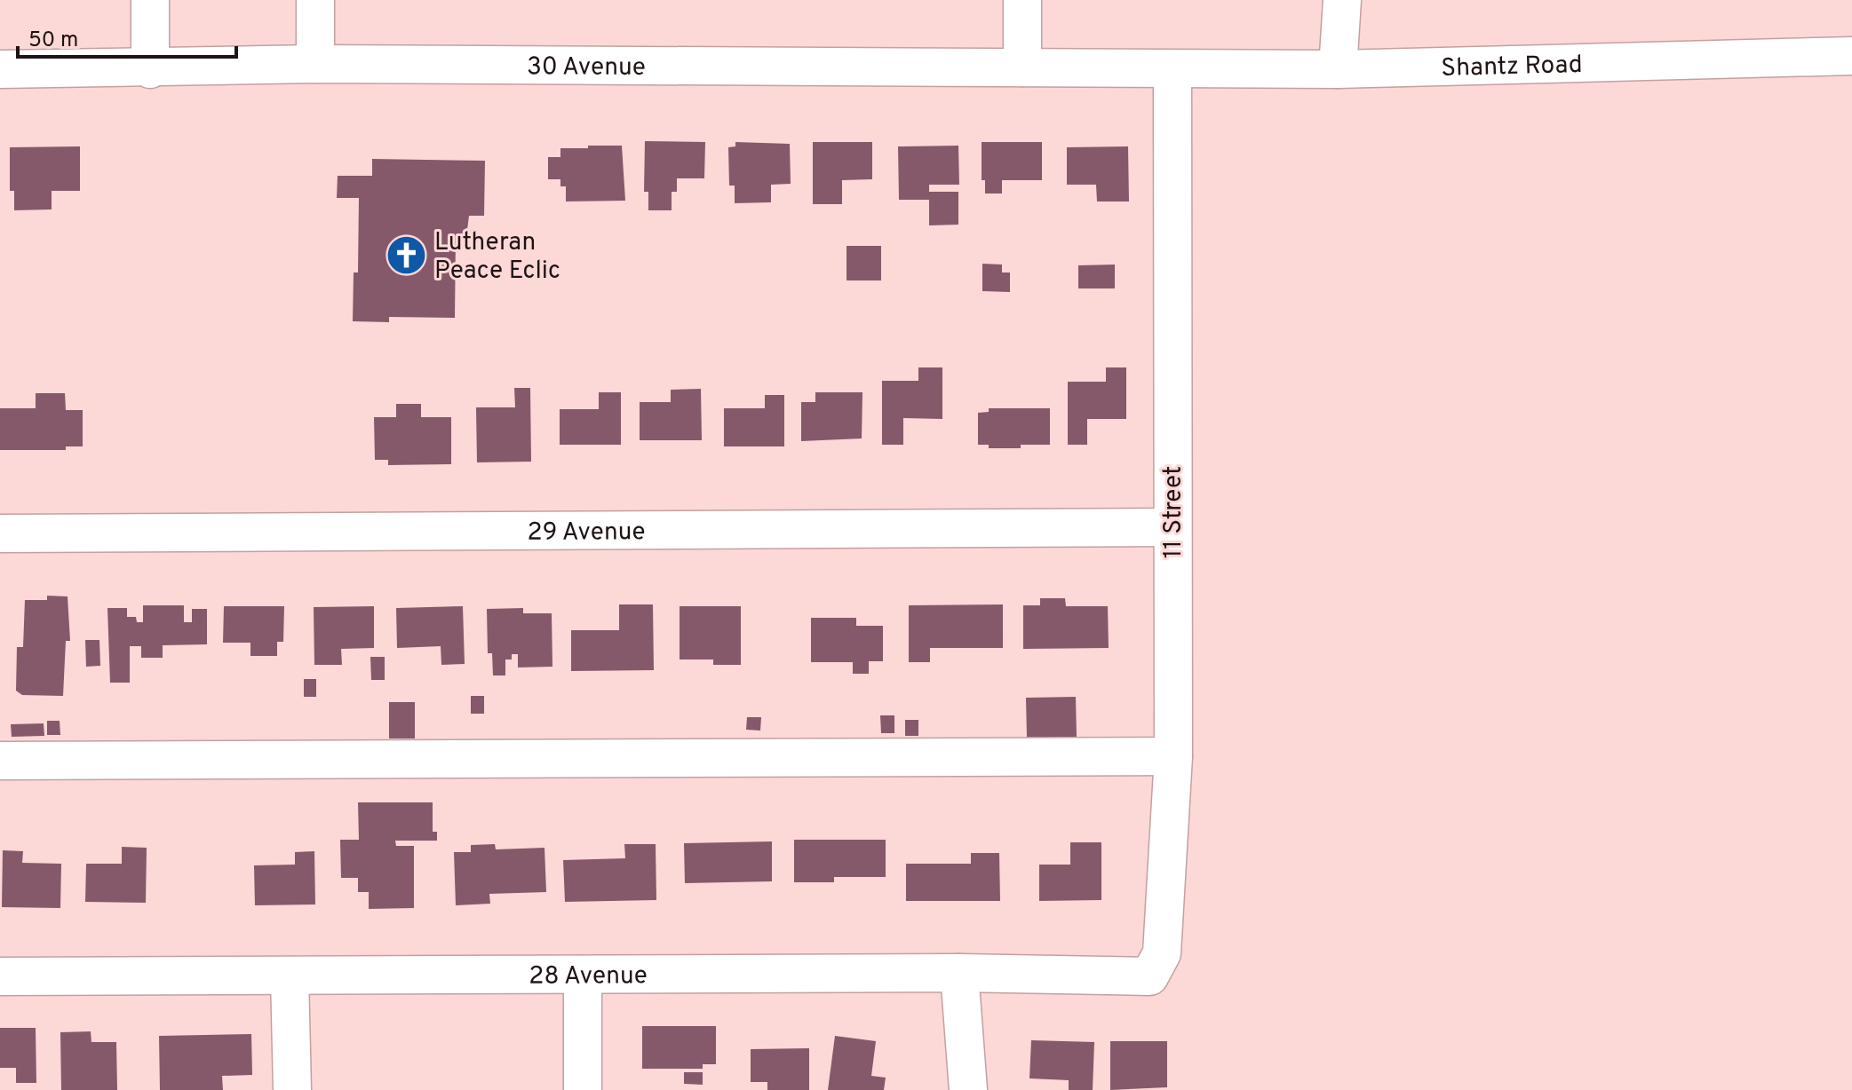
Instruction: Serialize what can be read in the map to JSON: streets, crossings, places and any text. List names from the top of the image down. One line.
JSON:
{"streets":{"street":["Shantz Road","30 Avenue","11 Street","29 Avenue","28 Avenue"]},"crossings":[["Shantz Road","30 Avenue"],["Shantz Road","11 Street"],["30 Avenue","11 Street"],["11 Street","29 Avenue"],["11 Street","28 Avenue"]],"places":{"church":["Lutheran Peace Eclic"]},"scale_bar":"50 m"}
